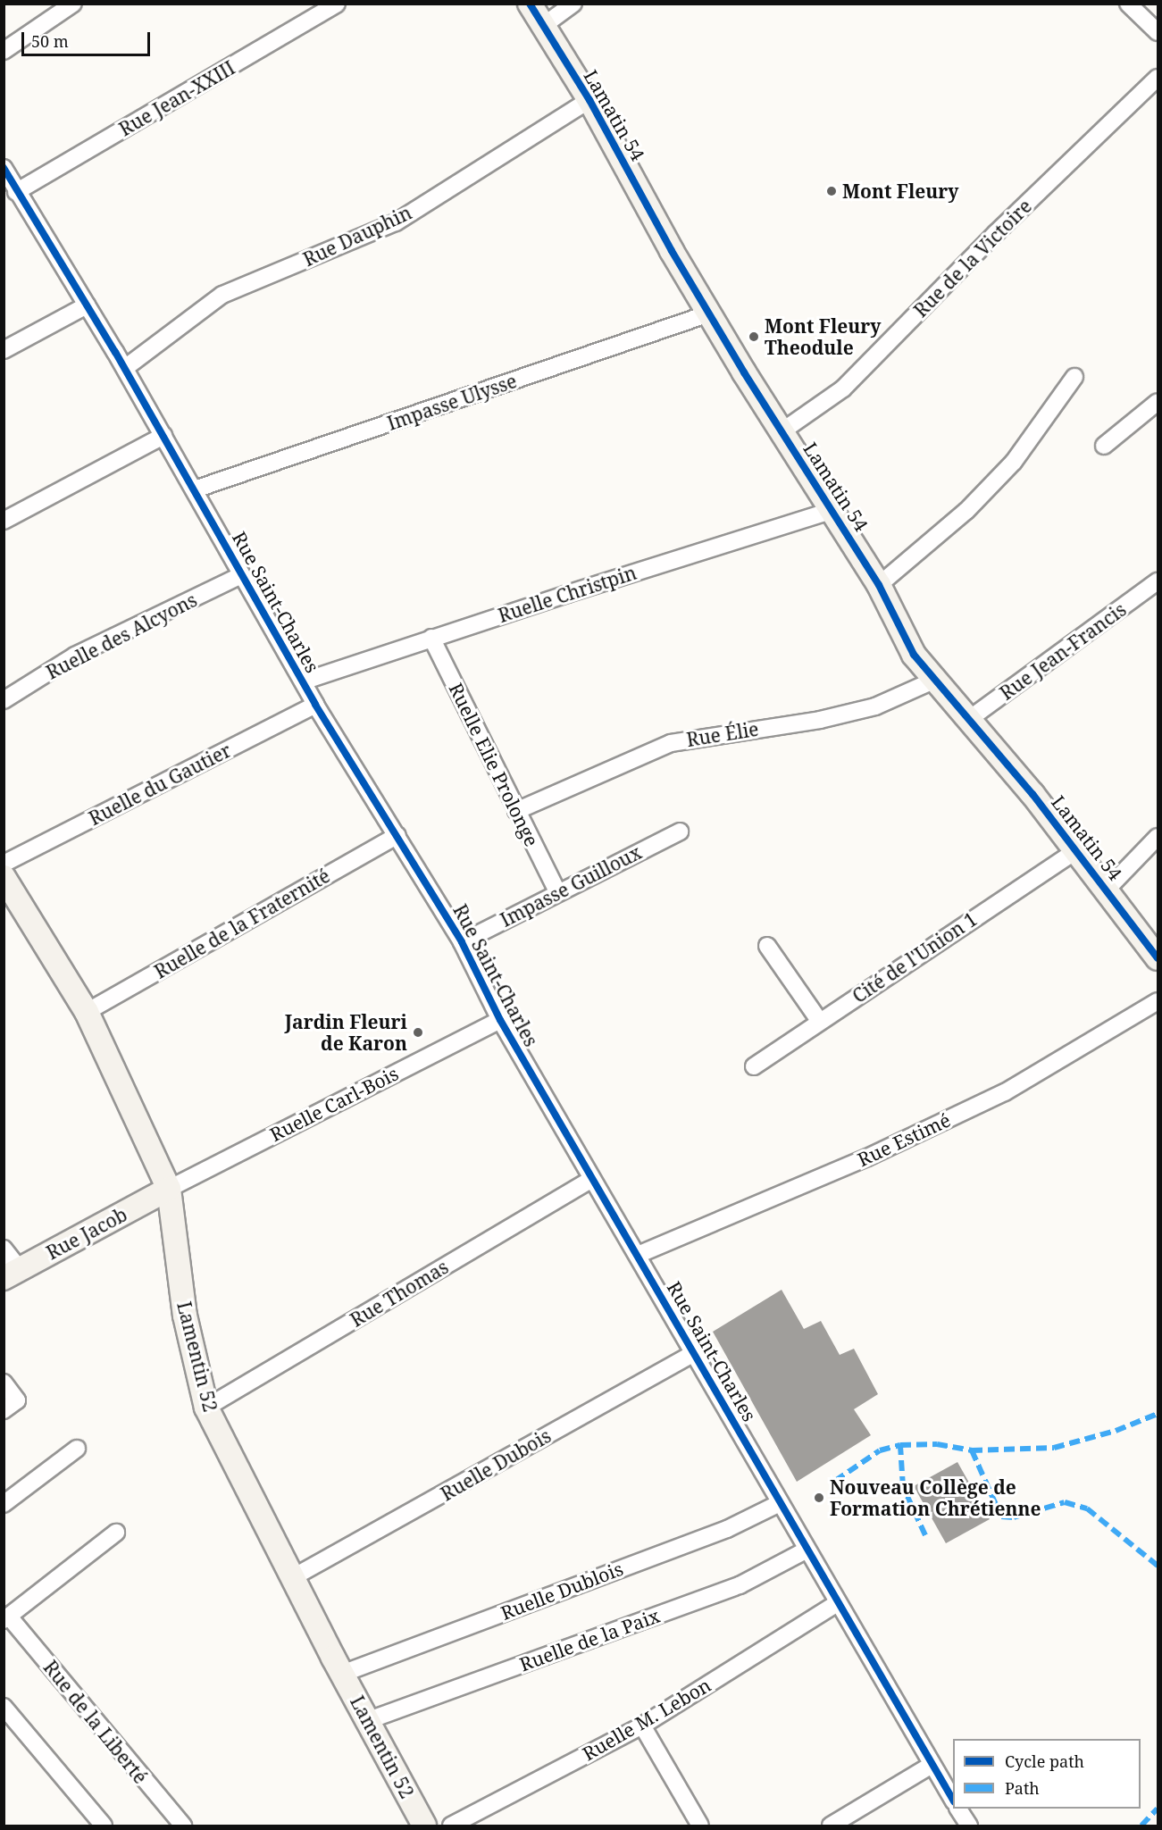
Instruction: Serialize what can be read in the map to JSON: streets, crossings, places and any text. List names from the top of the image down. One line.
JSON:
{"streets":{"street":["Rue Jean-XXIII","Lamatin 54","Rue Dauphin","Rue de la Victoire","Impasse Ulysse","Ruelle Christpin","Rue Saint-Charles","Ruelle des Alcyons","Rue Jean-Francis","Rue Élie","Ruelle Elie Prolonge","Ruelle du Gautier","Impasse Guilloux","Ruelle de la Fraternité","Cité de l'Union 1","Ruelle Carl-Bois","Rue Estimé","Rue Jacob","Rue Thomas","Lamentin 52","Ruelle Dubois","Ruelle Dublois","Ruelle de la Paix","Ruelle M. Lebon","Rue de la Liberté"]},"crossings":[["Rue Jean-XXIII","Rue Saint-Charles"],["Lamatin 54","Rue Dauphin"],["Lamatin 54","Rue de la Victoire"],["Lamatin 54","Impasse Ulysse"],["Lamatin 54","Ruelle Christpin"],["Lamatin 54","Rue Jean-Francis"],["Lamatin 54","Rue Élie"],["Lamatin 54","Cité de l'Union 1"],["Rue Dauphin","Rue Saint-Charles"],["Impasse Ulysse","Rue Saint-Charles"],["Ruelle Christpin","Rue Saint-Charles"],["Ruelle Christpin","Ruelle Elie Prolonge"],["Rue Saint-Charles","Ruelle des Alcyons"],["Rue Saint-Charles","Ruelle du Gautier"],["Rue Saint-Charles","Impasse Guilloux"],["Rue Saint-Charles","Ruelle de la Fraternité"],["Rue Saint-Charles","Ruelle Carl-Bois"],["Rue Saint-Charles","Rue Estimé"],["Rue Saint-Charles","Rue Thomas"],["Rue Saint-Charles","Ruelle Dubois"],["Rue Saint-Charles","Ruelle Dublois"],["Rue Saint-Charles","Ruelle de la Paix"],["Rue Saint-Charles","Ruelle M. Lebon"],["Rue Élie","Ruelle Elie Prolonge"],["Ruelle Elie Prolonge","Impasse Guilloux"],["Ruelle de la Fraternité","Lamentin 52"],["Ruelle Carl-Bois","Rue Jacob"],["Ruelle Carl-Bois","Lamentin 52"],["Rue Jacob","Lamentin 52"],["Rue Thomas","Lamentin 52"],["Lamentin 52","Ruelle Dubois"],["Lamentin 52","Ruelle Dublois"],["Lamentin 52","Ruelle de la Paix"]],"places":["Mont Fleury","Mont Fleury Theodule","Jardin Fleuri de Karon","Nouveau Collège de Formation Chrétienne"],"legend":["Cycle path","Path"],"scale_bar":"50 m"}
